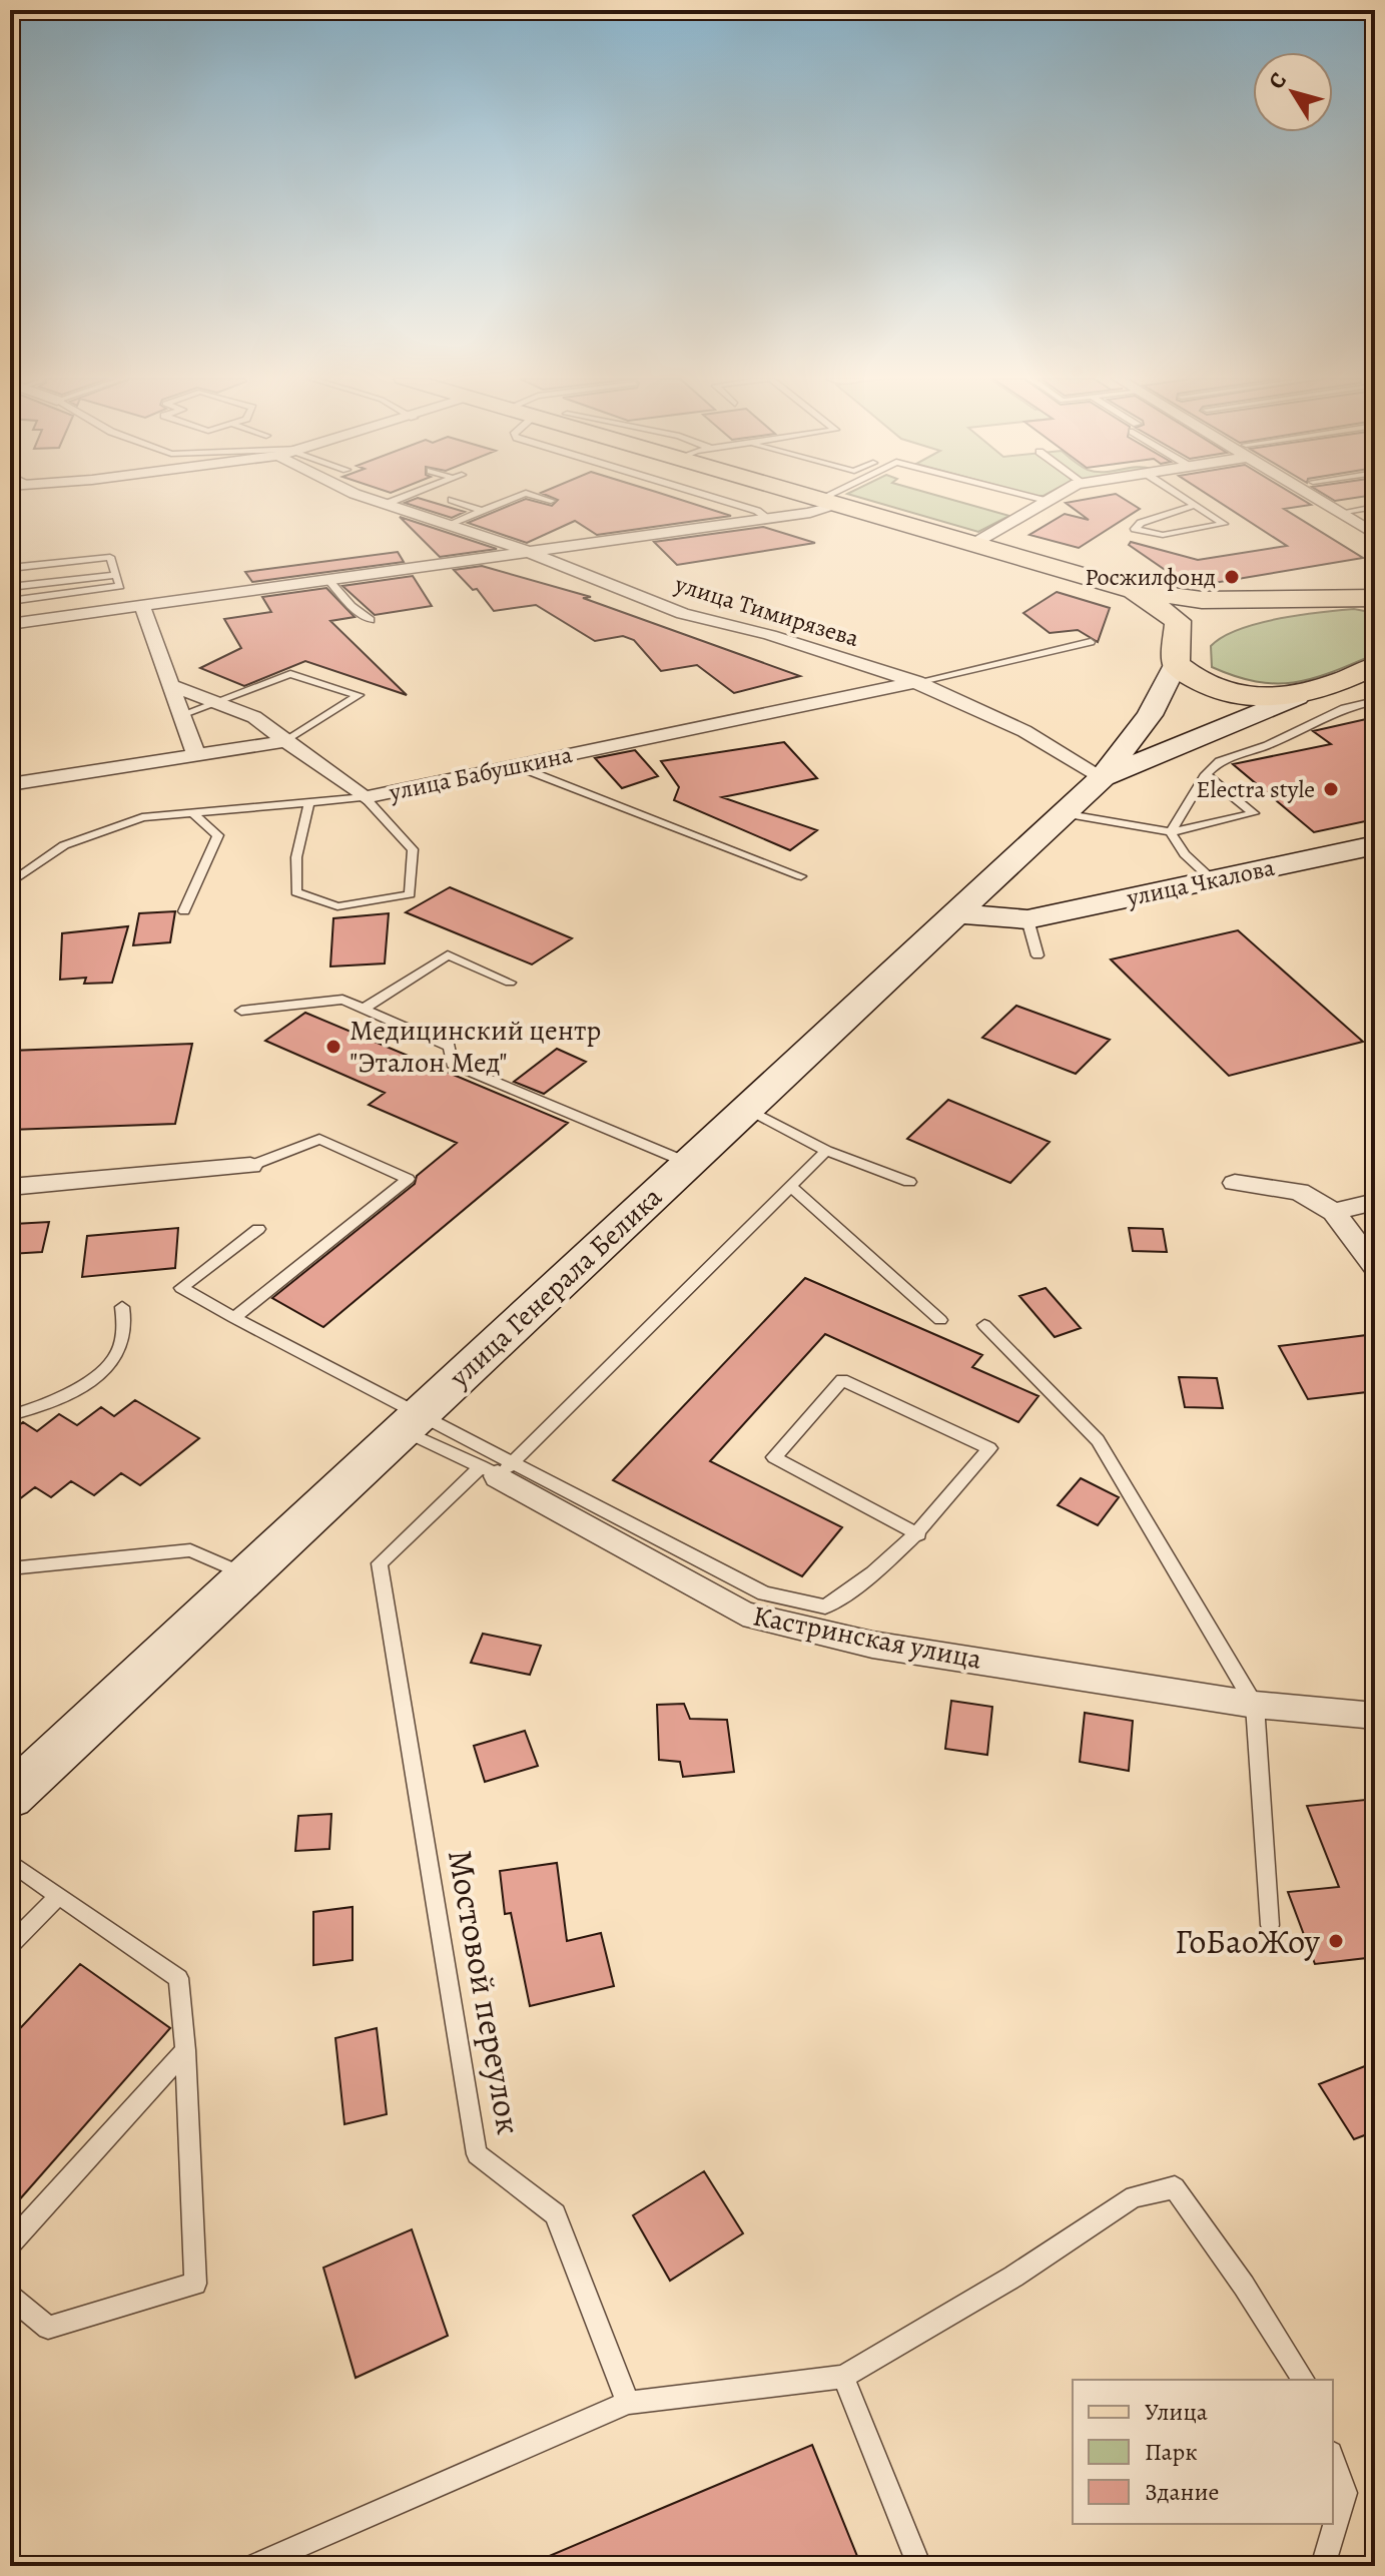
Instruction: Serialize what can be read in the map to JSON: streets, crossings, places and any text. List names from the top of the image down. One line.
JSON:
{"streets":{"main road":["улица Чкалова","улица Генерала Белика"],"street":["улица Тимирязева","улица Бабушкина","Кастринская улица"],"lane":["Мостовой переулок"]},"crossings":[["улица Тимирязева","улица Бабушкина"],["улица Тимирязева","улица Генерала Белика"],["улица Чкалова","улица Генерала Белика"],["улица Генерала Белика","Кастринская улица"],["Кастринская улица","Мостовой переулок"]],"places":["Росжилфонд","Electra style","Медицинский центр \"Эталон Мед\"","ГоБаоЖоу"],"legend":["Улица","Парк","Здание"],"north":"top left"}
